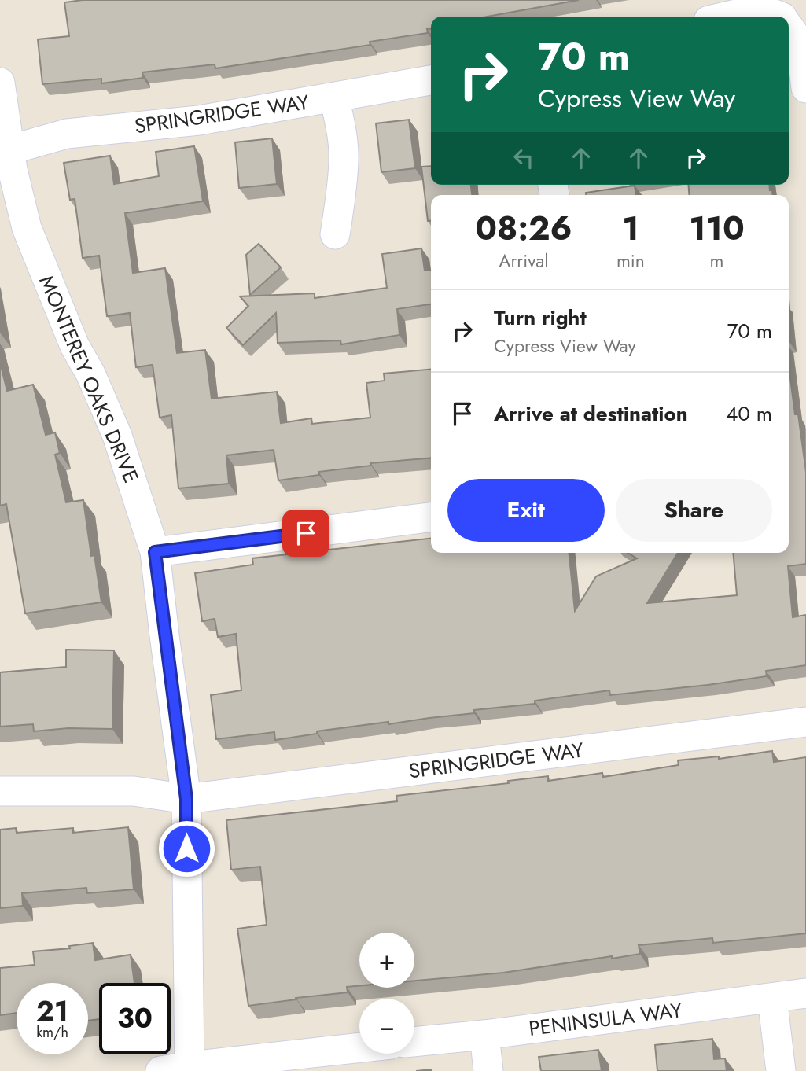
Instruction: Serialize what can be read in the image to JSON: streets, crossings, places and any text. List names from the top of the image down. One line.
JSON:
{"streets":{"street":["SPRINGRIDGE WAY","MONTEREY OAKS DRIVE","PENINSULA WAY"]},"crossings":[["SPRINGRIDGE WAY","MONTEREY OAKS DRIVE"]],"page":{"turn":["70 m","Cypress View Way"],"eta":["08:26","Arrival","1","min","110","m"],"list":[{"name":"Turn right","note":"Cypress View Way","value":"70 m"},{"name":"Arrive at destination","value":"40 m"}],"buttons":["Exit","Share"],"map_buttons":["+","−"],"speed":"21 km/h","limit":"30"}}
